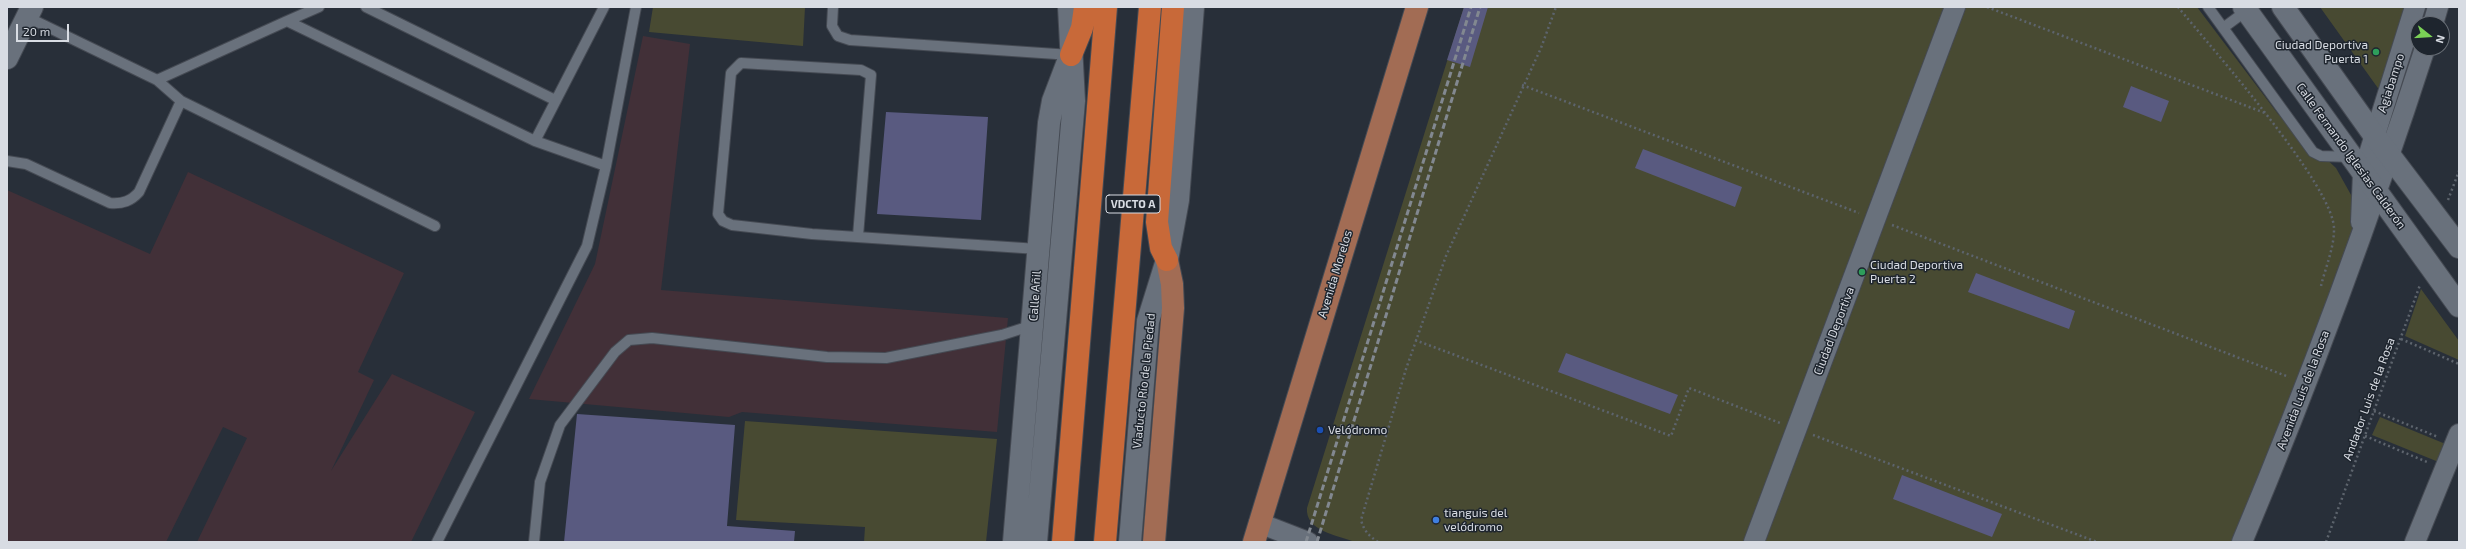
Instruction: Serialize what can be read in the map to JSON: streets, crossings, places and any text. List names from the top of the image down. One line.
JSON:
{"streets":{"highway":["VDCTO A","Viaducto Río de la Piedad"],"main road":["Avenida Morelos"],"street":["Agiabampo","Calle Fernando Iglesias Calderón","Calle Añil","Ciudad Deportiva","Avenida Luis de la Rosa"],"path":["Andador Luis de la Rosa"]},"crossings":[["Agiabampo","Avenida Luis de la Rosa"],["Calle Fernando Iglesias Calderón","Avenida Luis de la Rosa"],["Calle Fernando Iglesias Calderón","Andador Luis de la Rosa"]],"places":["Ciudad Deportiva Puerta 1","Ciudad Deportiva Puerta 2","Velódromo","tianguis del velódromo"],"scale_bar":"20 m","north":"right"}
